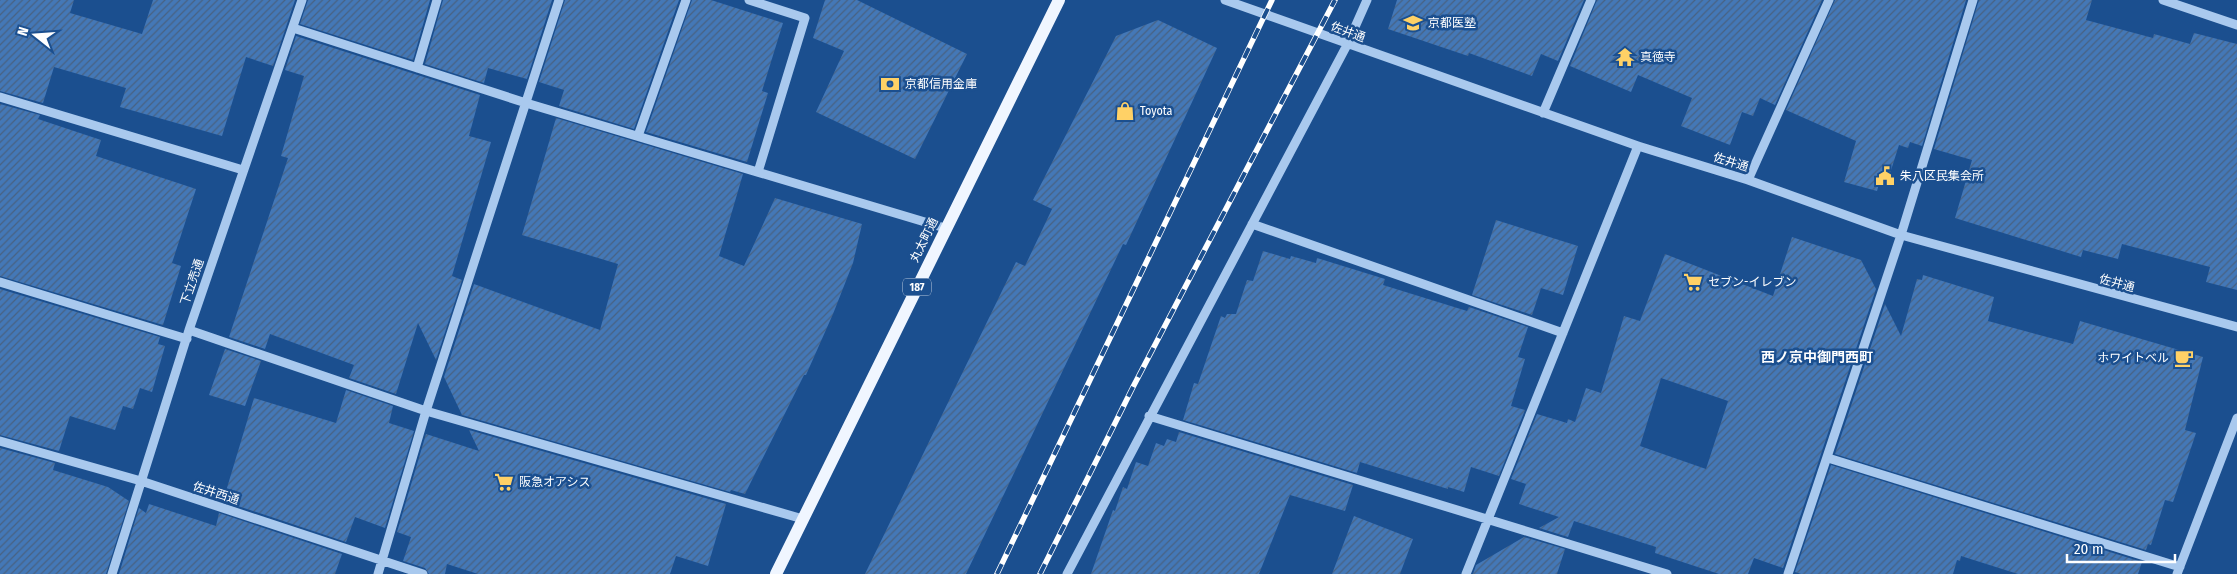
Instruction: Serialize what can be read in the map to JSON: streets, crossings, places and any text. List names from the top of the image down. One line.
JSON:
{"streets":{"main road":["丸太町通","187"],"street":["佐井通","下立売通","佐井西通"]},"crossings":[["下立売通","佐井西通"]],"districts":["西ノ京中御門西町"],"places":{"school or university":["京都医塾"],"temple":["真徳寺"],"bank":["京都信用金庫"],"shop":["Toyota"],"public building":["朱八区民集会所"],"supermarket":["セブン-イレブン","阪急オアシス"],"cafe":["ホワイトベル"]},"scale_bar":"20 m","north":"left"}
